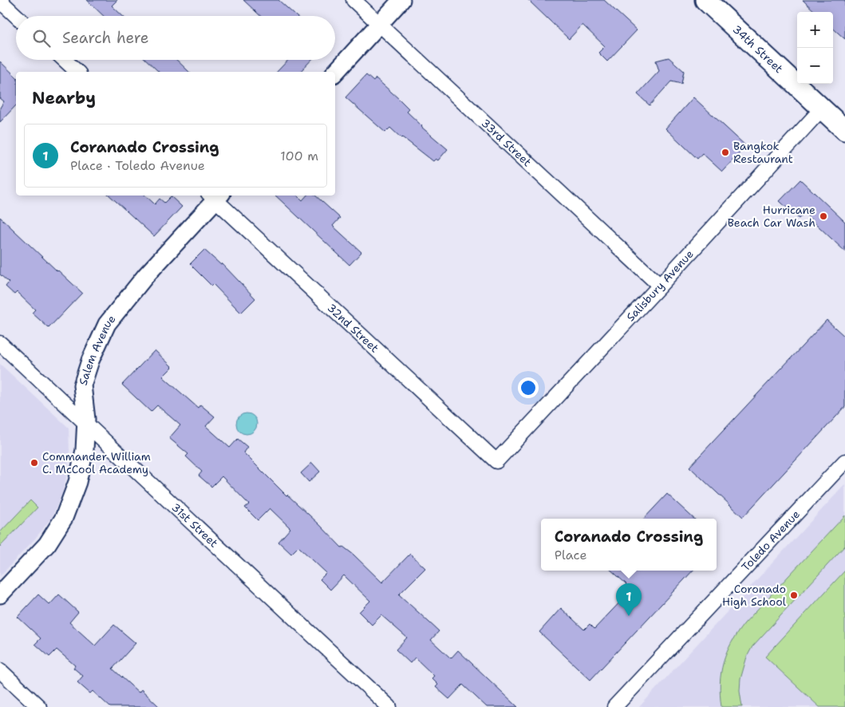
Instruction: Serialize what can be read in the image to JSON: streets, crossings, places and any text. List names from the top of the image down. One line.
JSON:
{"streets":{"main road":["34th Street"],"street":["33rd Street","Salisbury Avenue","32nd Street","Salem Avenue","31st Street","Toledo Avenue"]},"crossings":[["34th Street","Salisbury Avenue"],["33rd Street","Salisbury Avenue"],["Salisbury Avenue","32nd Street"],["32nd Street","Salem Avenue"],["Salem Avenue","31st Street"]],"places":["Bangkok Restaurant","Hurricane Beach Car Wash","Commander William C. McCool Academy","Coronado High School"],"page":{"map_buttons":["+","−"],"search":"Search here","heading":"Nearby","list":[{"mark":"1","name":"Coranado Crossing","note":"Place · Toledo Avenue","value":"100 m"}],"popup":["Coranado Crossing","Place"],"pins":"1"}}
